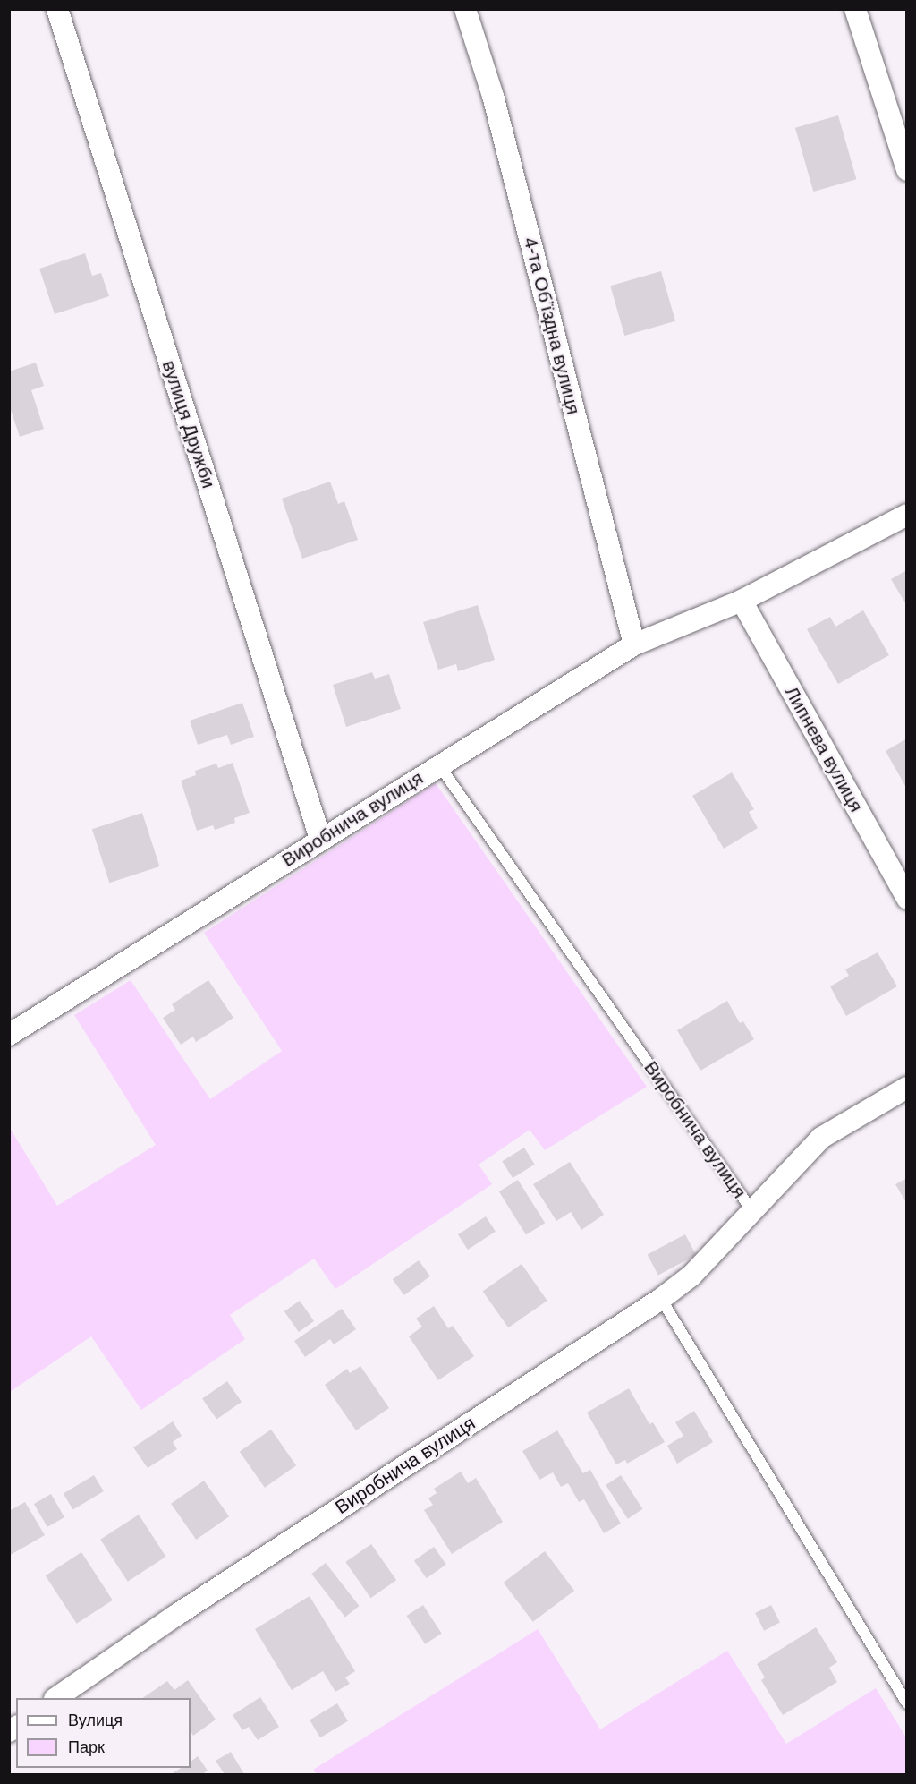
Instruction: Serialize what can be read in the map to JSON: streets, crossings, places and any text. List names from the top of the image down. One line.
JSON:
{"streets":{"street":["4-та Обʼїздна вулиця","вулиця Дружби","Липнева вулиця","Виробнича вулиця"]},"crossings":[["вулиця Дружби","Виробнича вулиця"]],"legend":["Вулиця","Парк"]}
